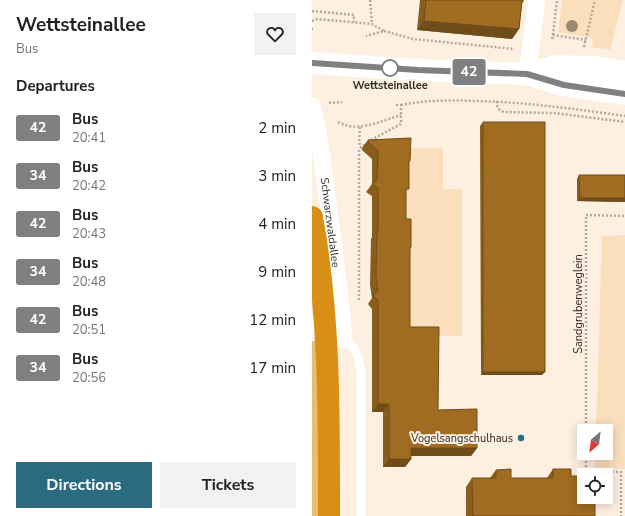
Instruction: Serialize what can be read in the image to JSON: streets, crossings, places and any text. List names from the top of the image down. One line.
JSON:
{"streets":{"street":["Schwarzwaldallee"],"path":["Sandgrubenweglein"]},"places":["Wettsteinallee","Vogelsangschulhaus"],"lines":["bus line 42"],"north":"bottom left","page":{"heading":[["Wettsteinallee","Bus"],"Departures"],"on_map":"42","list":[{"mark":"42","name":"Bus","note":"20:41","value":"2 min"},{"mark":"34","name":"Bus","note":"20:42","value":"3 min"},{"mark":"42","name":"Bus","note":"20:43","value":"4 min"},{"mark":"34","name":"Bus","note":"20:48","value":"9 min"},{"mark":"42","name":"Bus","note":"20:51","value":"12 min"},{"mark":"34","name":"Bus","note":"20:56","value":"17 min"}],"buttons":["Directions","Tickets"]}}
